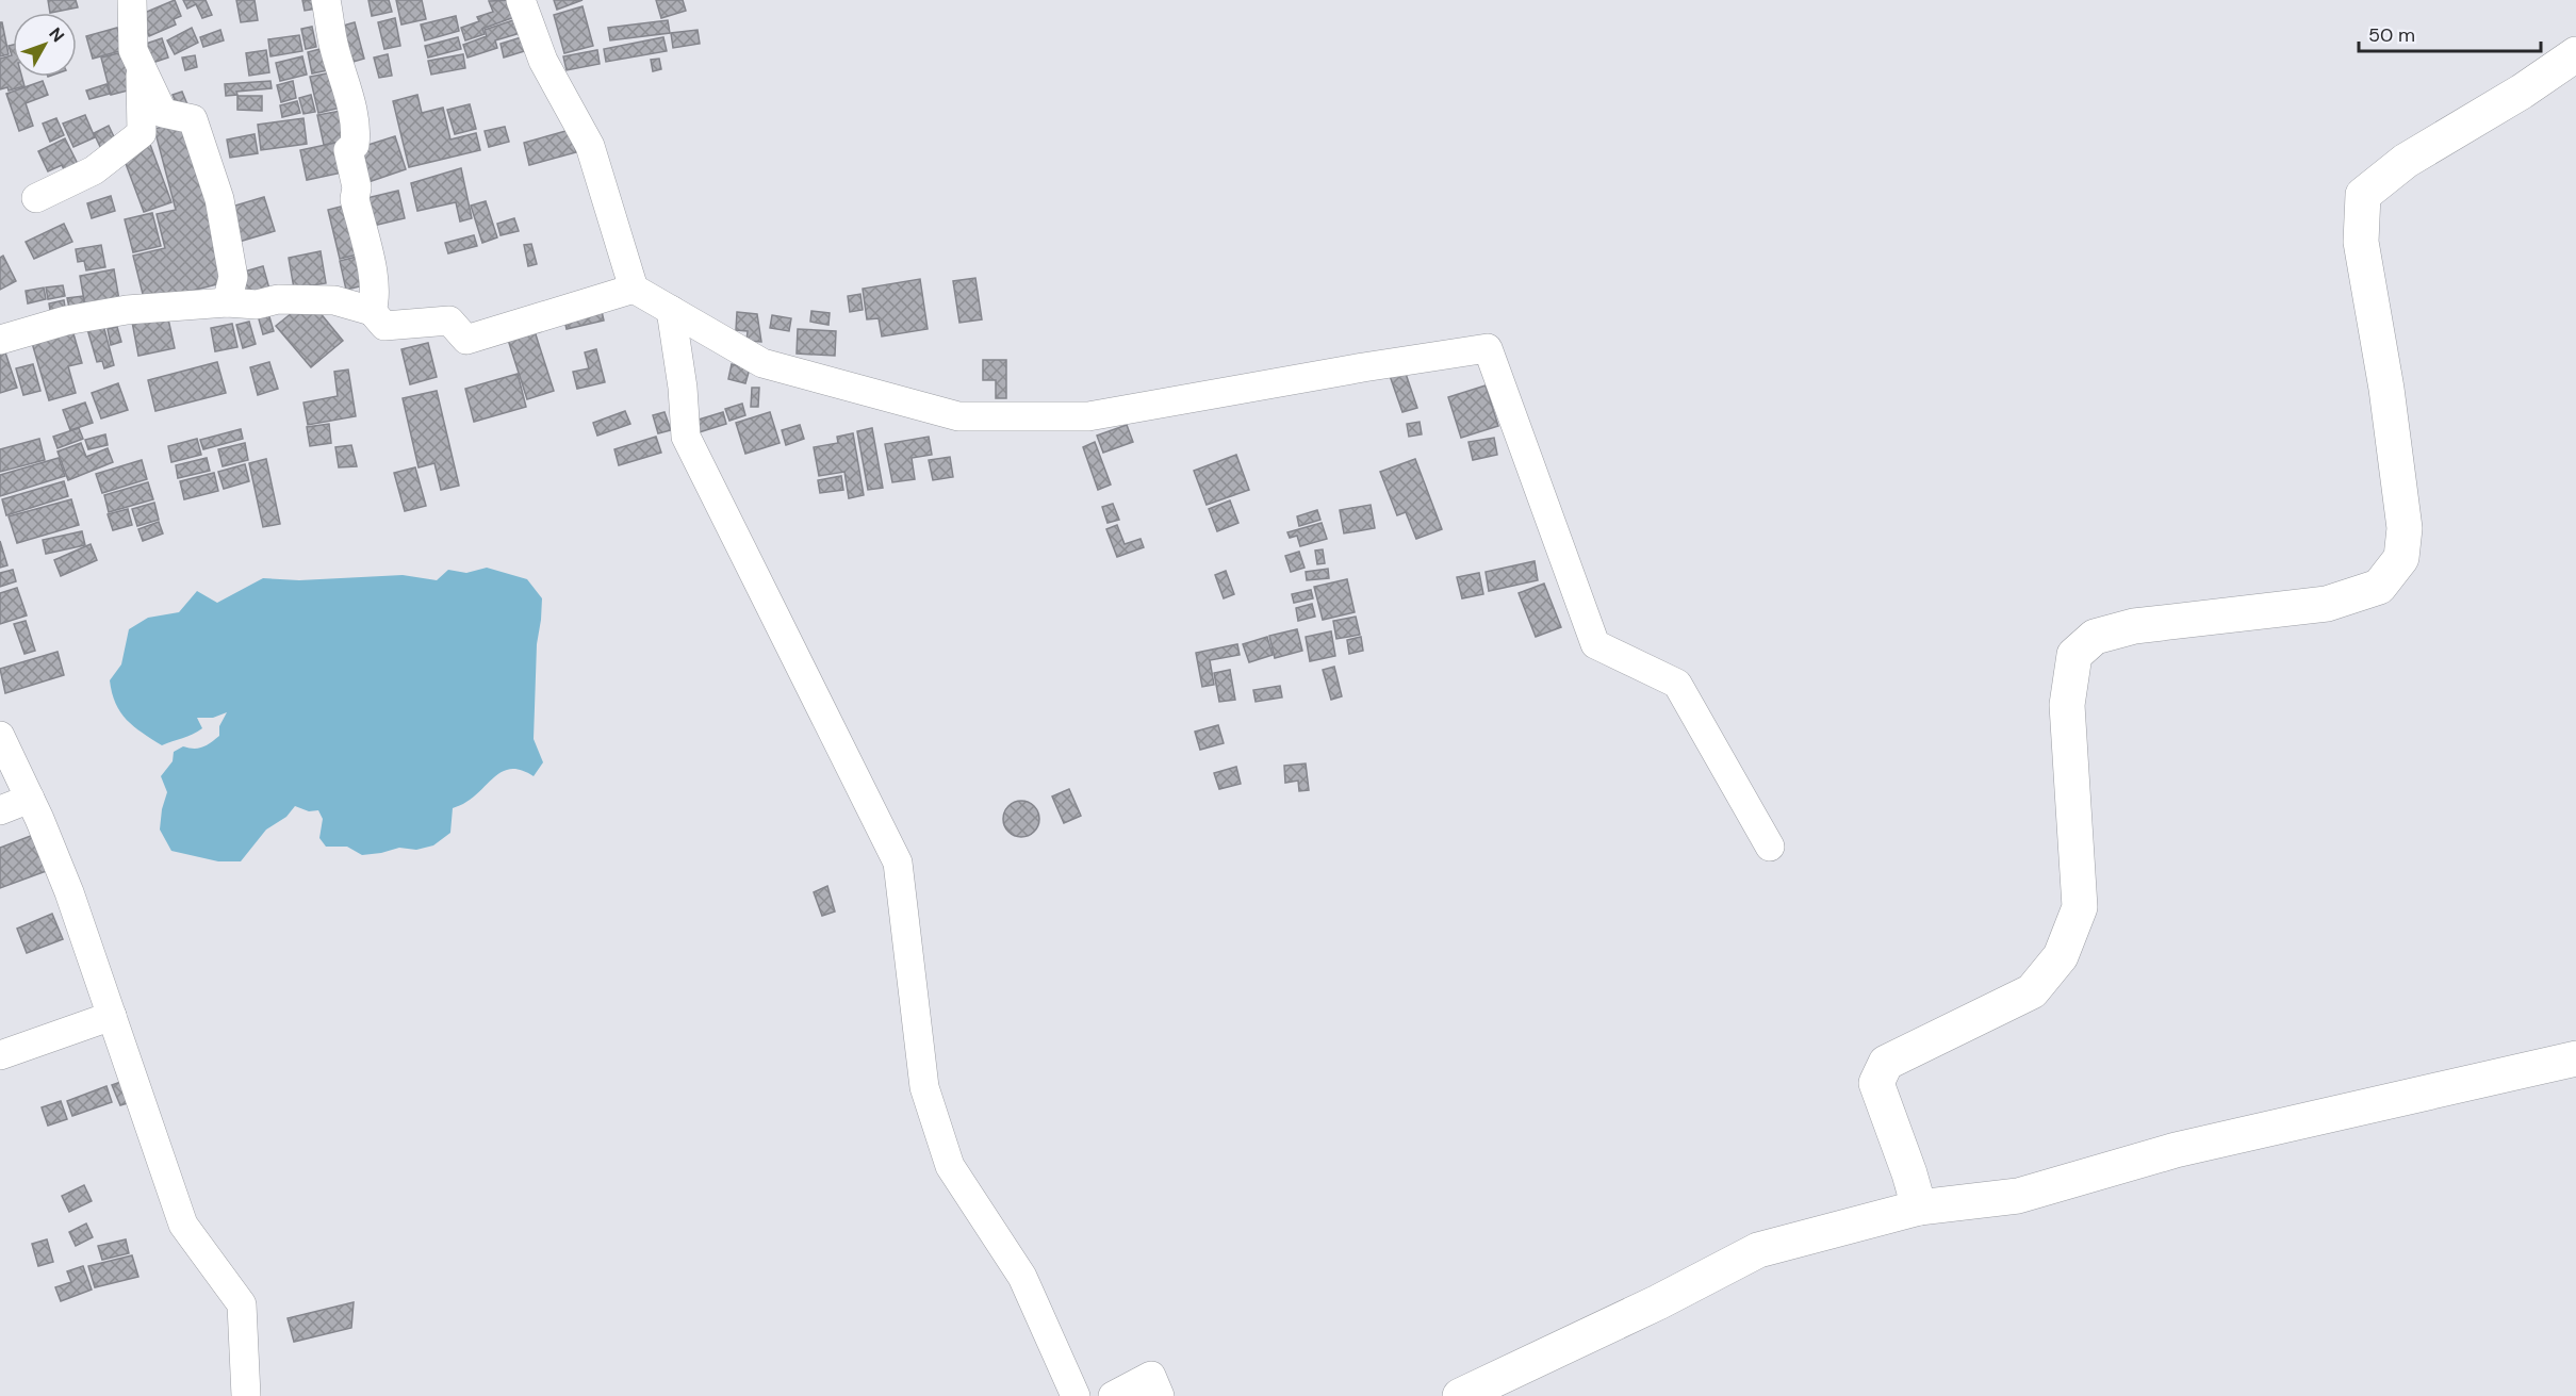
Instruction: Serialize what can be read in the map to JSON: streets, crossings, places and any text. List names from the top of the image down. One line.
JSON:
{"scale_bar":"50 m","north":"top right"}
